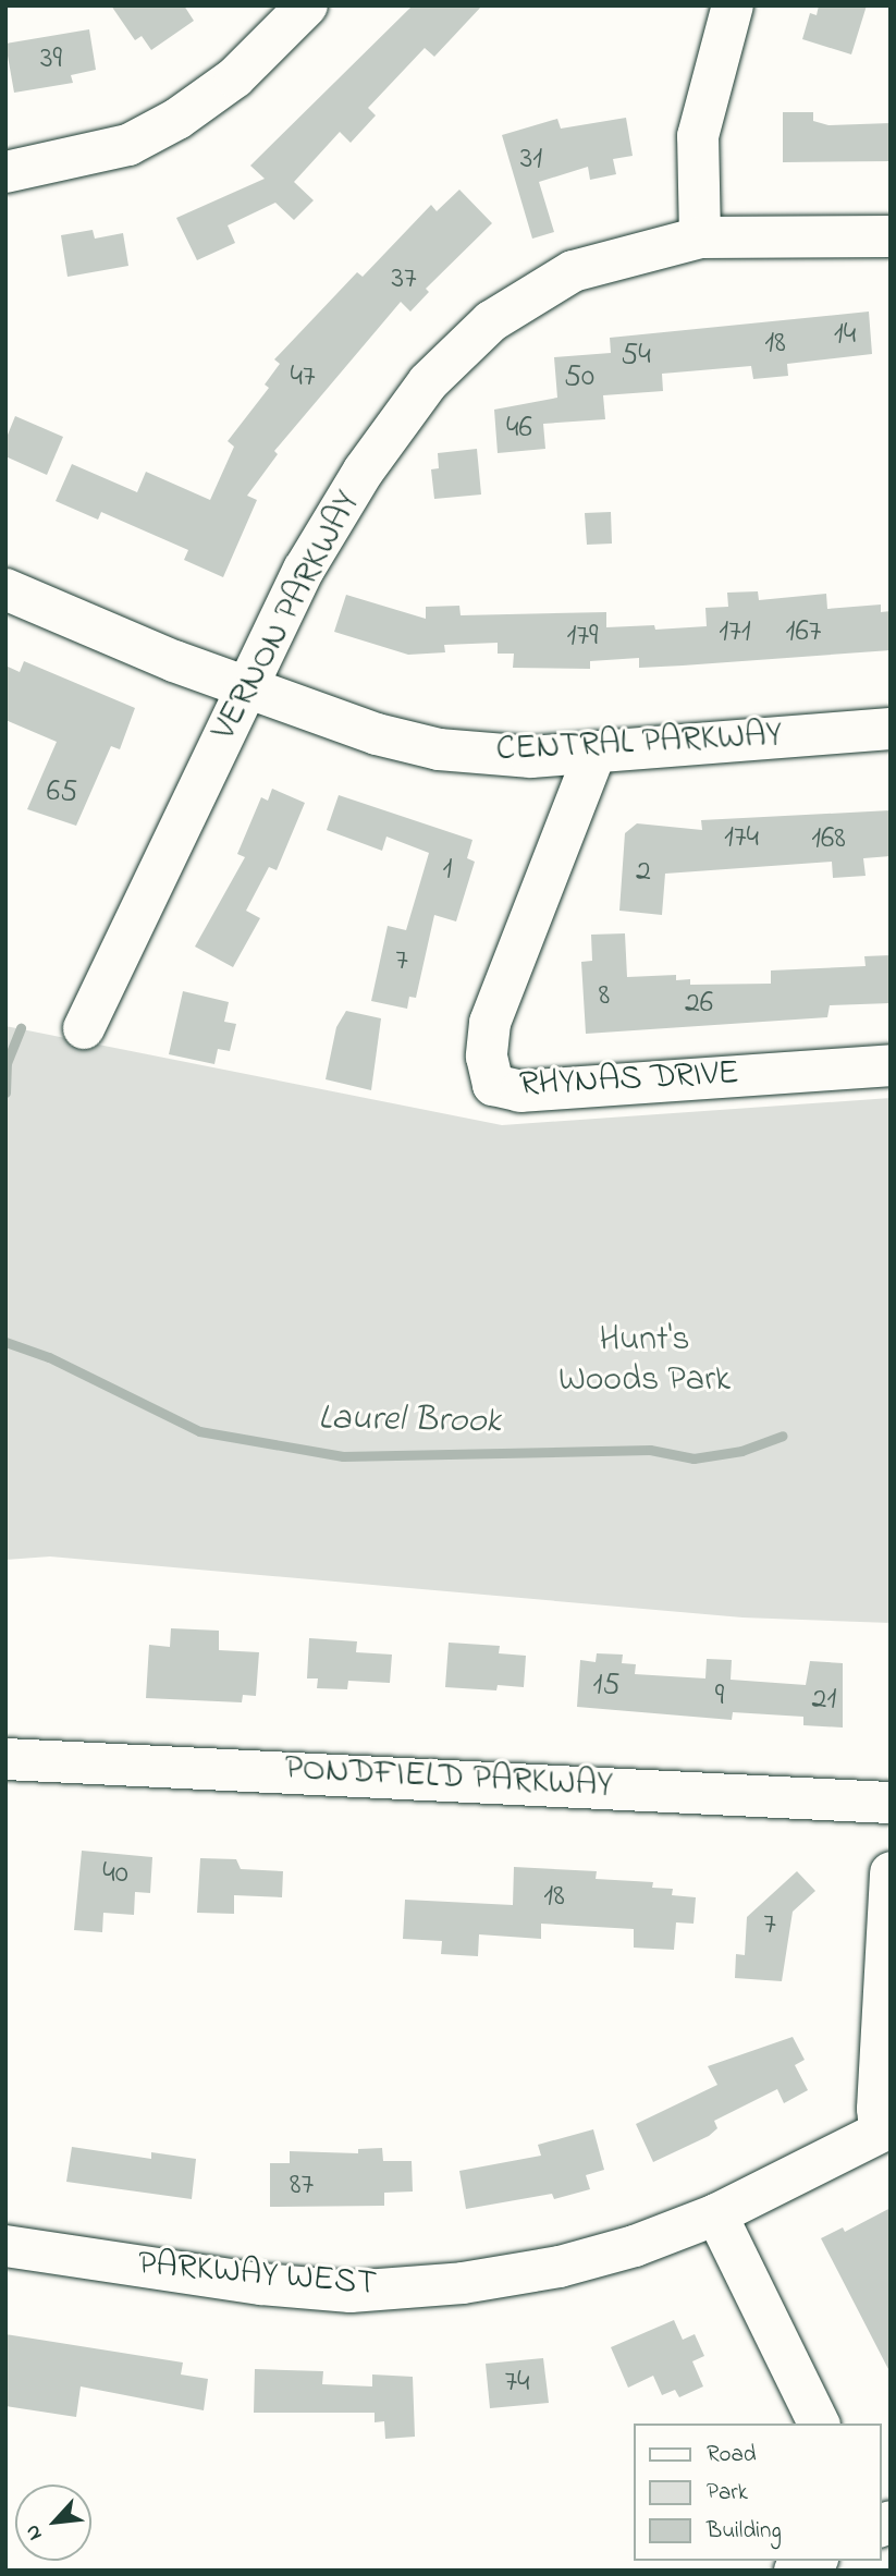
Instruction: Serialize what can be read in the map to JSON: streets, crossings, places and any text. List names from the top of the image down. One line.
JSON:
{"streets":{"street":["VERNON PARKWAY","CENTRAL PARKWAY","RHYNAS DRIVE","PONDFIELD PARKWAY","PARKWAY WEST"]},"crossings":[["VERNON PARKWAY","CENTRAL PARKWAY"],["CENTRAL PARKWAY","RHYNAS DRIVE"]],"water":["Laurel Brook"],"parks":["Hunt's Woods Park"],"house_numbers":["39","31","37","14","18","54","47","50","46","171","167","179","65","174","168","1","2","7","8","26","15","9","21","40","18","7","87","74"],"legend":["Road","Park","Building"],"north":"bottom left"}
